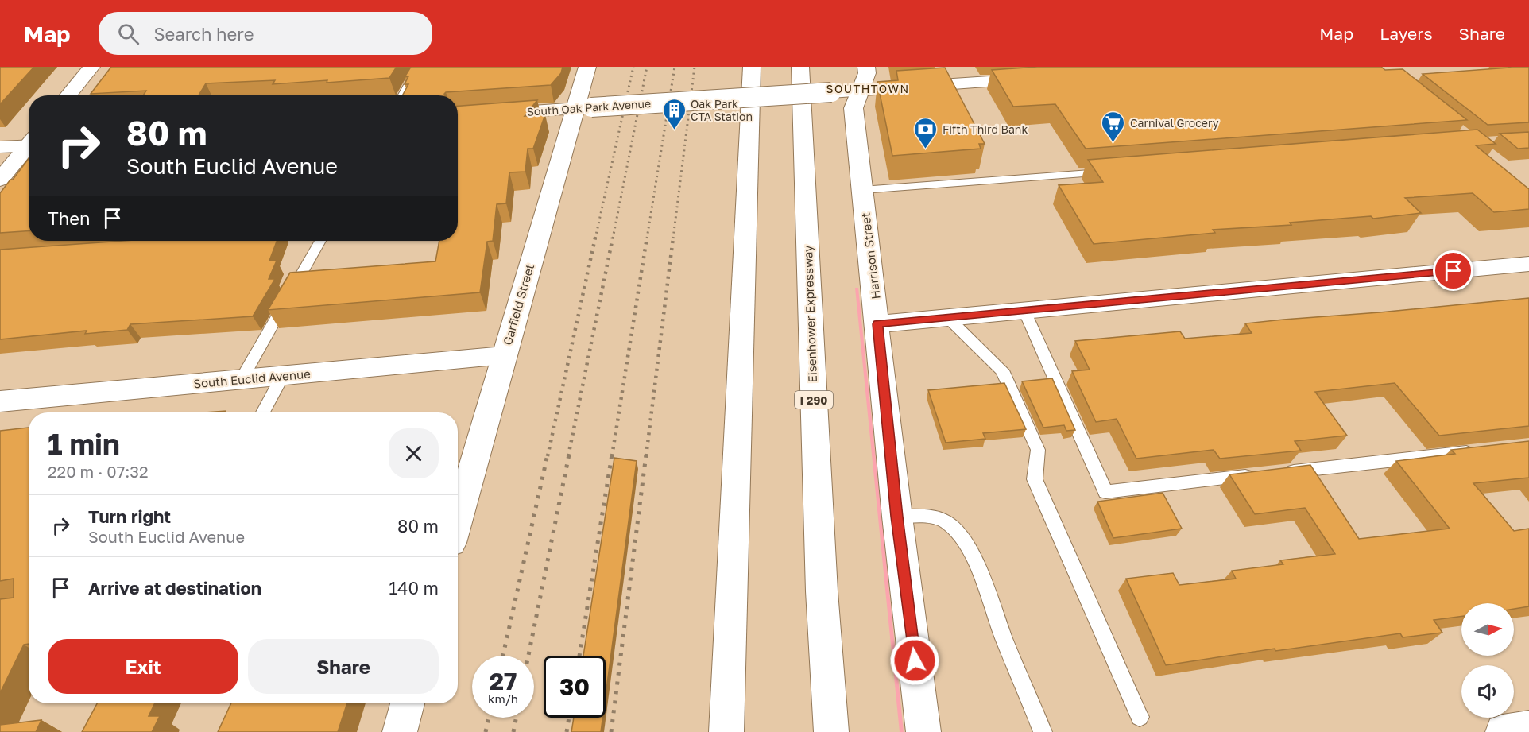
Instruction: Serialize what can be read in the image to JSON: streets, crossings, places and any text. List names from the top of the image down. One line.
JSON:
{"streets":{"main road":["South Oak Park Avenue","Harrison Street","Garfield Street","Eisenhower Expressway","South Euclid Avenue","I 290"]},"crossings":[["South Oak Park Avenue","Harrison Street"],["South Oak Park Avenue","Garfield Street"],["Garfield Street","South Euclid Avenue"]],"districts":["SOUTHTOWN"],"places":{"building":["Oak Park CTA Station"],"supermarket":["Carnival Grocery"],"bank":["Fifth Third Bank"]},"north":"right","page":{"header":"Map","search":"Search here","nav":["Map","Layers","Share"],"turn":["80 m","South Euclid Avenue"],"then":"Then","heading":["1 min","220 m · 07:32"],"list":[{"name":"Turn right","note":"South Euclid Avenue","value":"80 m"},{"name":"Arrive at destination","value":"140 m"}],"buttons":["Exit","Share"],"speed":"27 km/h","limit":"30"}}
